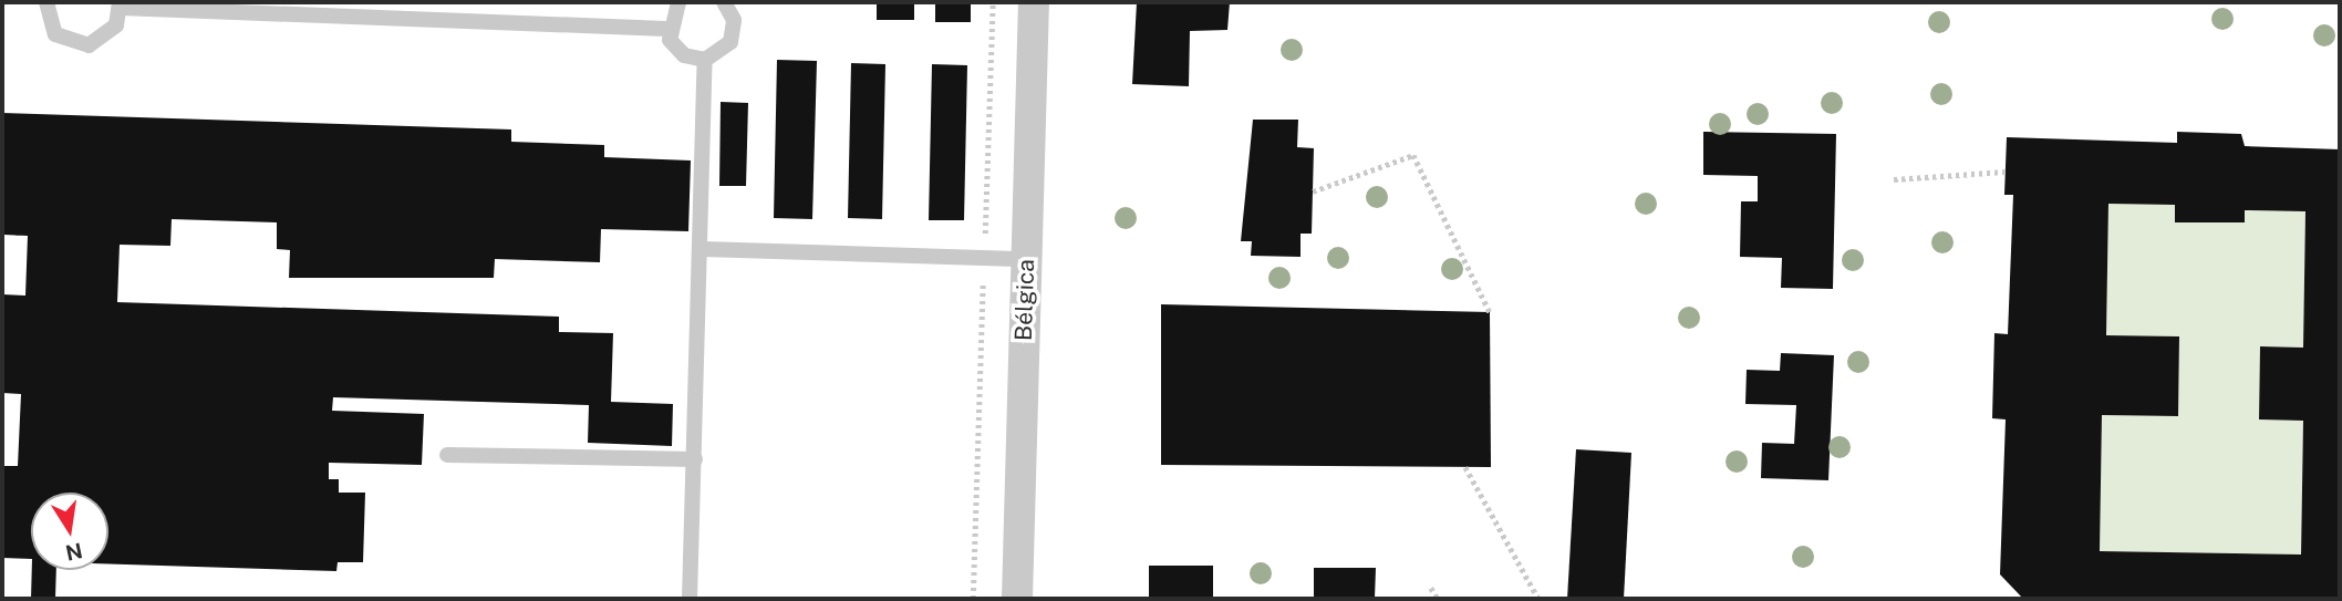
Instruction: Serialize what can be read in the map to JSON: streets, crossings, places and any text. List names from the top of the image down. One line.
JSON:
{"streets":{"street":["Bélgica"]},"north":"bottom"}
